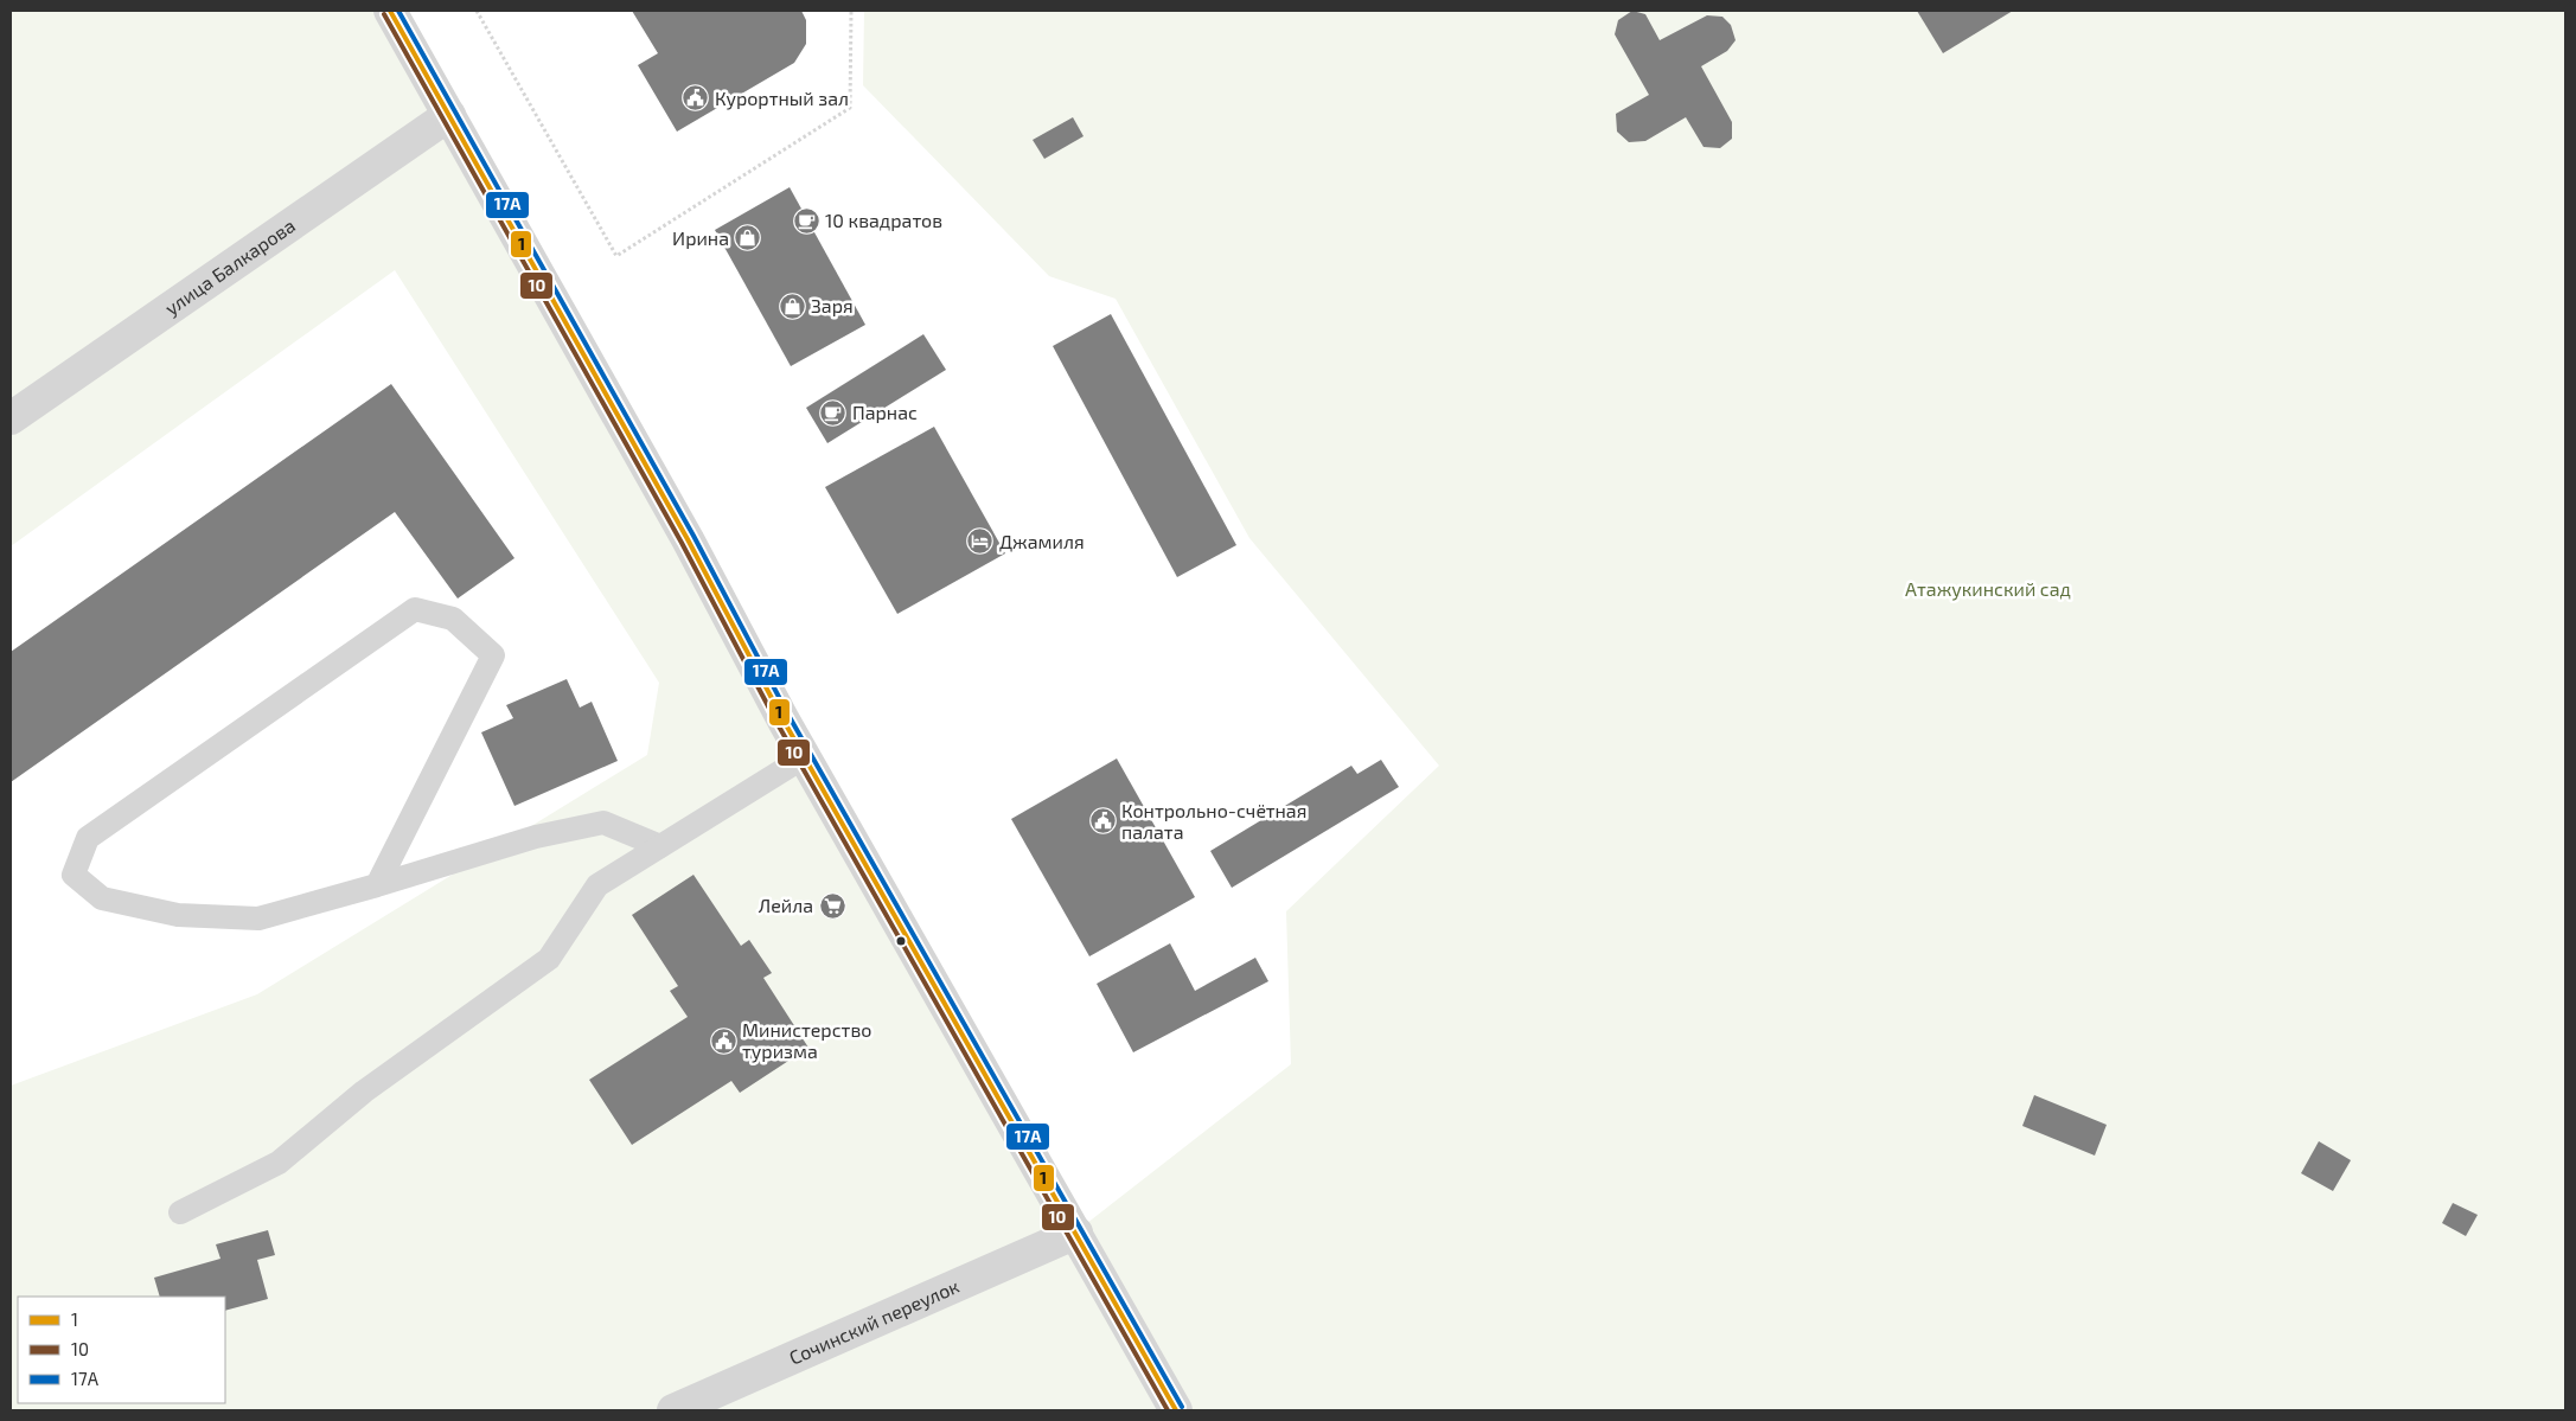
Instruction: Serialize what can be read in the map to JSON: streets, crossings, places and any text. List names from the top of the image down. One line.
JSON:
{"streets":{"street":["улица Балкарова","Сочинский переулок"]},"parks":["Атажукинский сад"],"places":{"public building":["Курортный зал","Контрольно-счётная палата","Министерство туризма"],"cafe":["10 квадратов","Парнас"],"shop":["Ирина","Заря"],"hotel":["Джамиля"],"supermarket":["Лейла"]},"lines":["transit line 1","transit line 17А","transit line 10"],"legend":["1","10","17А"]}
